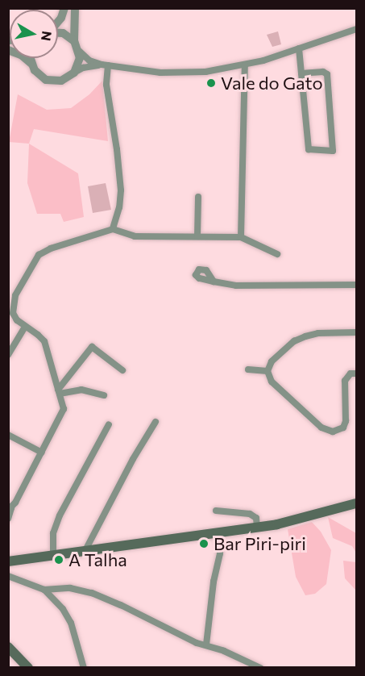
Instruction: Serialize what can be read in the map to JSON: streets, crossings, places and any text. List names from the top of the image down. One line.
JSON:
{"places":["Vale do Gato","Bar Piri-piri","A Talha"],"north":"right"}
